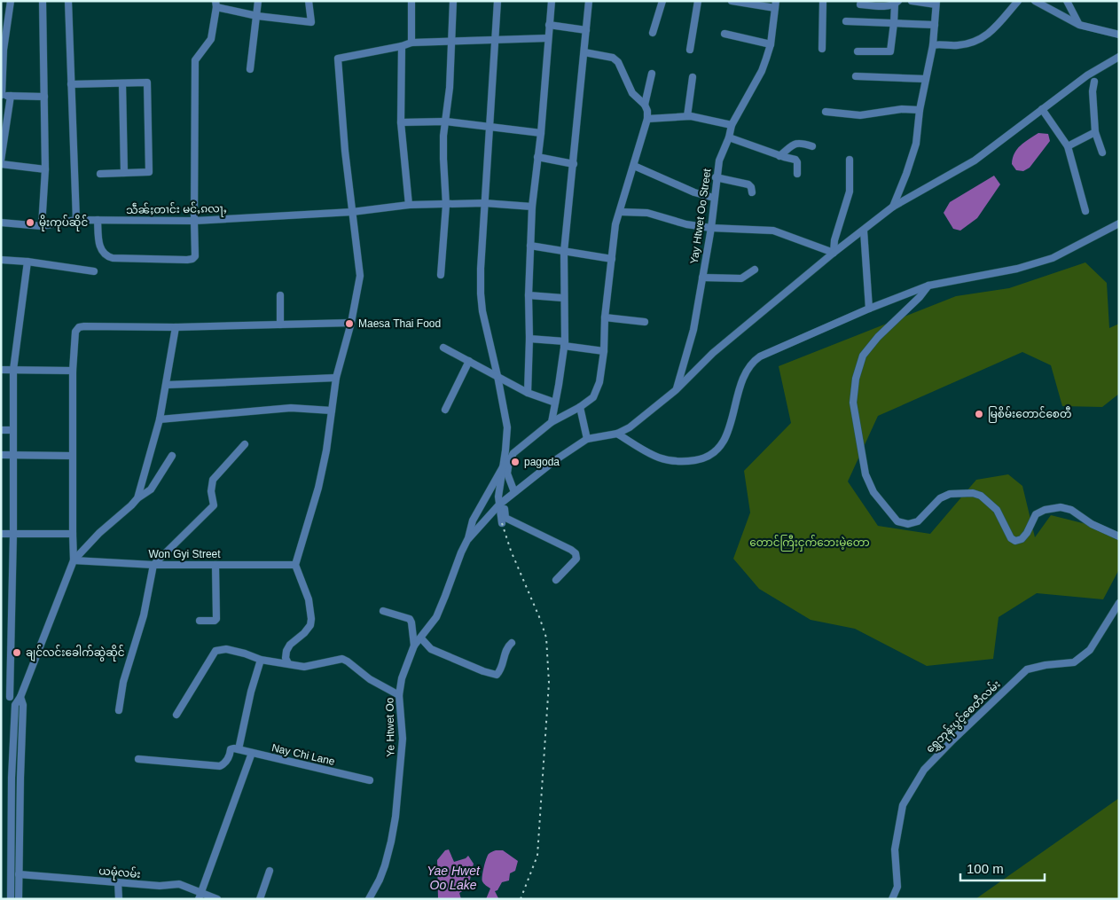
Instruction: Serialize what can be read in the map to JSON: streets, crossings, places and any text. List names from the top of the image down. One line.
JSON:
{"streets":{"street":["သဵၼ်ႈတၢင်း မင်ႇၵလႃႇ","Yay Htwet Oo Street","Won Gyi Street","ရွှေဘုန်းပွင့်စေတီလမ်း","Ye Htwet Oo","Nay Chi Lane","ယမုံလမ်း"]},"water":["Yae Hwet Oo Lake"],"parks":["တောင်ကြီးငှက်ဘေးမဲ့တော"],"places":["မိုးကုပ်ဆိုင်","Maesa Thai Food","မြစိမ်းတောင်စေတီ","pagoda","ချင်လင်းခေါက်ဆွဲဆိုင်"],"scale_bar":"100 m"}
